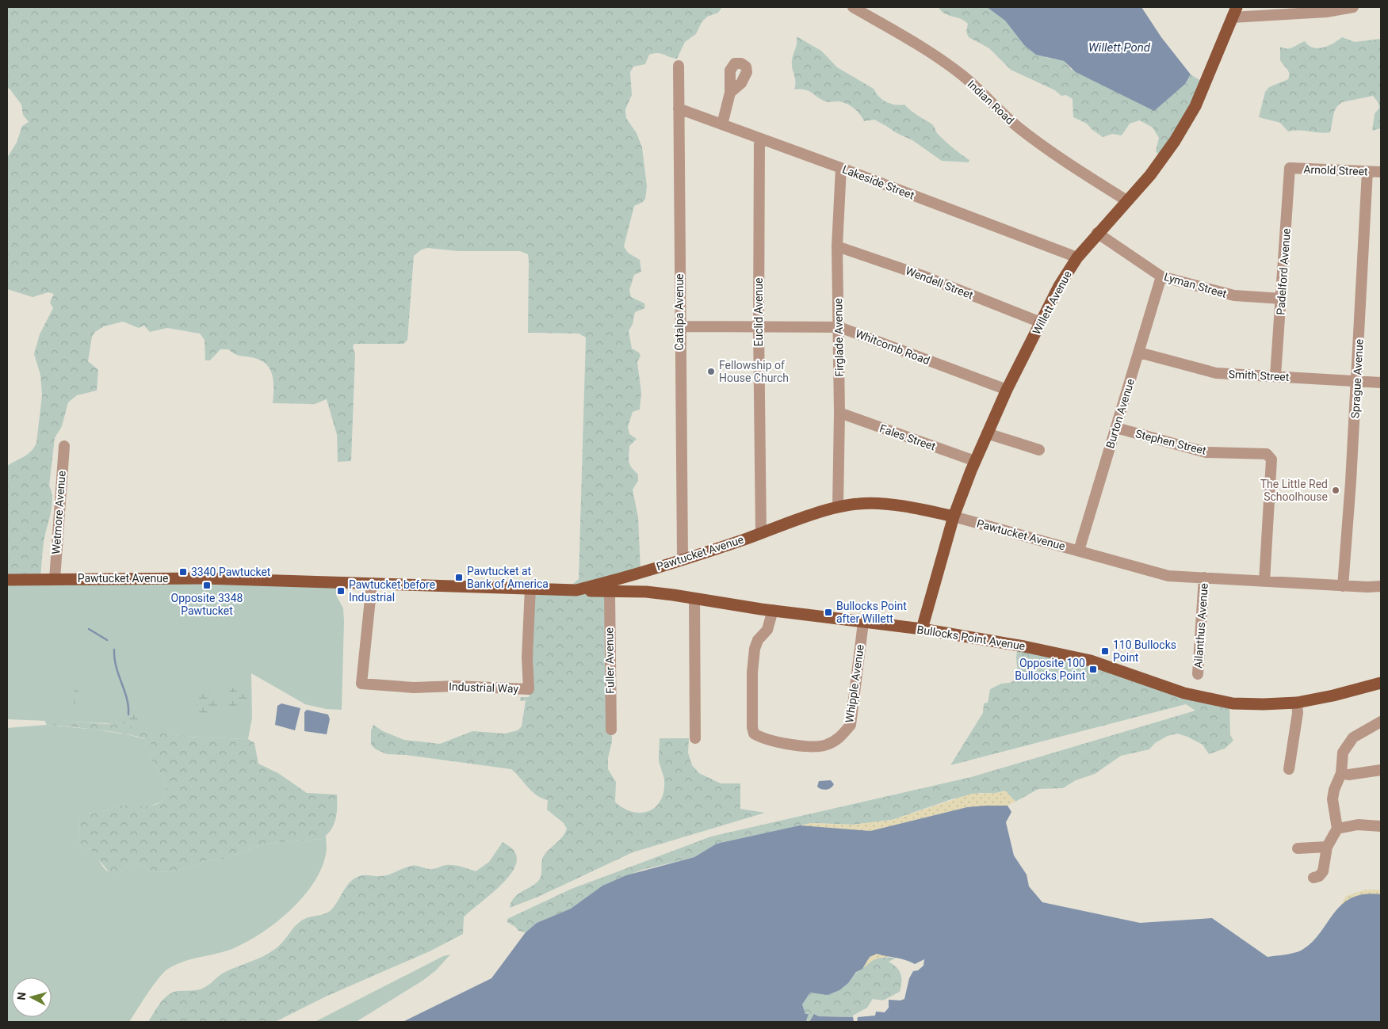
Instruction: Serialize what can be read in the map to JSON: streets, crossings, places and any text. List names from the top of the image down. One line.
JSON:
{"streets":{"main road":["Willett Avenue","Pawtucket Avenue","Bullocks Point Avenue"],"street":["Indian Road","Arnold Street","Lakeside Street","Padelford Avenue","Wendell Street","Lyman Street","Catalpa Avenue","Euclid Avenue","Firglade Avenue","Whitcomb Road","Smith Street","Sprague Avenue","Burton Avenue","Fales Street","Stephen Street","Wetmore Avenue","Ailanthus Avenue","Fuller Avenue","Whipple Avenue","Industrial Way"]},"crossings":[["Indian Road","Willett Avenue"],["Arnold Street","Padelford Avenue"],["Arnold Street","Sprague Avenue"],["Lakeside Street","Willett Avenue"],["Lakeside Street","Catalpa Avenue"],["Lakeside Street","Euclid Avenue"],["Lakeside Street","Firglade Avenue"],["Padelford Avenue","Lyman Street"],["Padelford Avenue","Smith Street"],["Wendell Street","Willett Avenue"],["Wendell Street","Firglade Avenue"],["Lyman Street","Willett Avenue"],["Lyman Street","Burton Avenue"],["Willett Avenue","Whitcomb Road"],["Willett Avenue","Fales Street"],["Willett Avenue","Pawtucket Avenue"],["Willett Avenue","Bullocks Point Avenue"],["Catalpa Avenue","Whitcomb Road"],["Catalpa Avenue","Pawtucket Avenue"],["Euclid Avenue","Whitcomb Road"],["Euclid Avenue","Pawtucket Avenue"],["Firglade Avenue","Whitcomb Road"],["Firglade Avenue","Fales Street"],["Firglade Avenue","Pawtucket Avenue"],["Smith Street","Sprague Avenue"],["Smith Street","Burton Avenue"],["Sprague Avenue","Pawtucket Avenue"],["Burton Avenue","Stephen Street"],["Burton Avenue","Pawtucket Avenue"],["Stephen Street","Pawtucket Avenue"],["Wetmore Avenue","Pawtucket Avenue"],["Pawtucket Avenue","Ailanthus Avenue"],["Pawtucket Avenue","Bullocks Point Avenue"],["Pawtucket Avenue","Fuller Avenue"],["Pawtucket Avenue","Industrial Way"],["Bullocks Point Avenue","Fuller Avenue"],["Bullocks Point Avenue","Whipple Avenue"]],"water":["Willett Pond"],"places":{"other":["Fellowship of House Church","The Little Red Schoolhouse"],"transit":["3340 Pawtucket","Pawtucket at Bank of America","Opposite 3348 Pawtucket","Pawtucket before Industrial","Bullocks Point after Willett","110 Bullocks Point","Opposite 100 Bullocks Point"]},"north":"left"}
